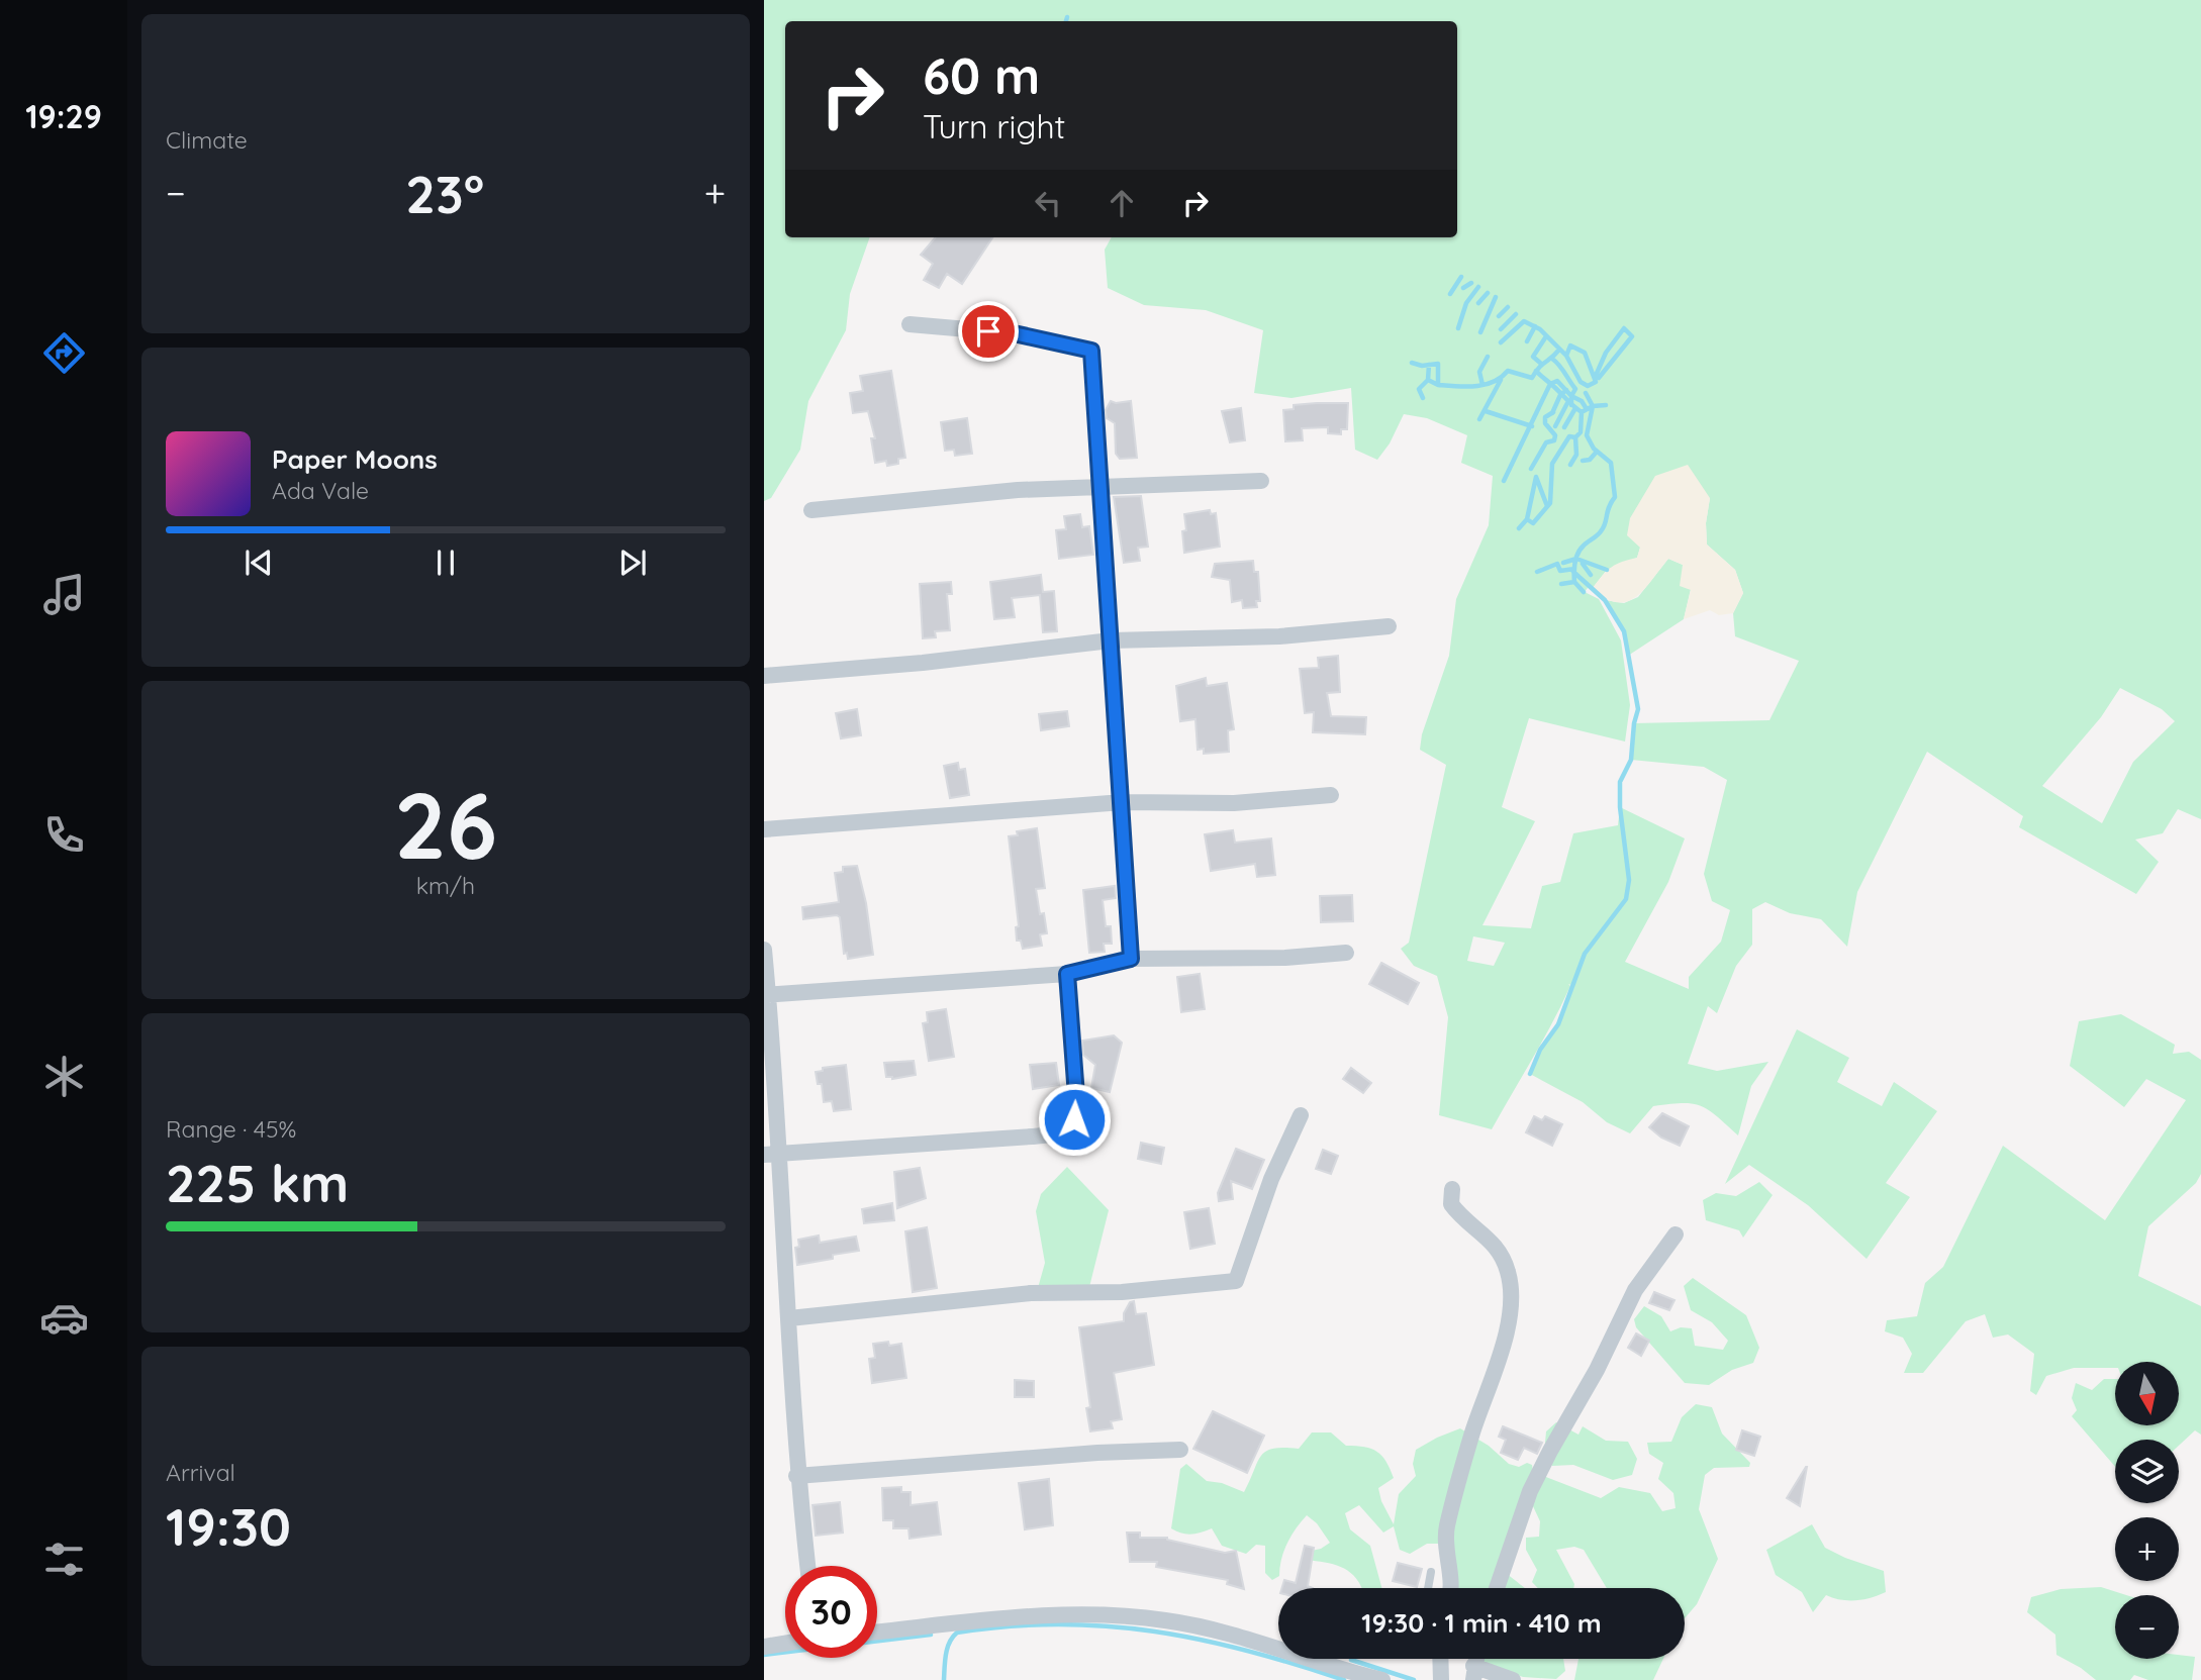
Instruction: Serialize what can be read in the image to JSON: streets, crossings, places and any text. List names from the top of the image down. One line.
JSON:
{"north":"bottom","page":{"tabs":"19:29","tile":["Climate",["26","km/h"],["Range · 45%","225 km"],["Arrival","19:30"]],"turn":["60 m","Turn right"],"heat":["−","23°","+"],"song":["Paper Moons","Ada Vale"],"map_buttons":["+","−"],"limit":"30","trip":"19:30 · 1 min · 410 m"}}
